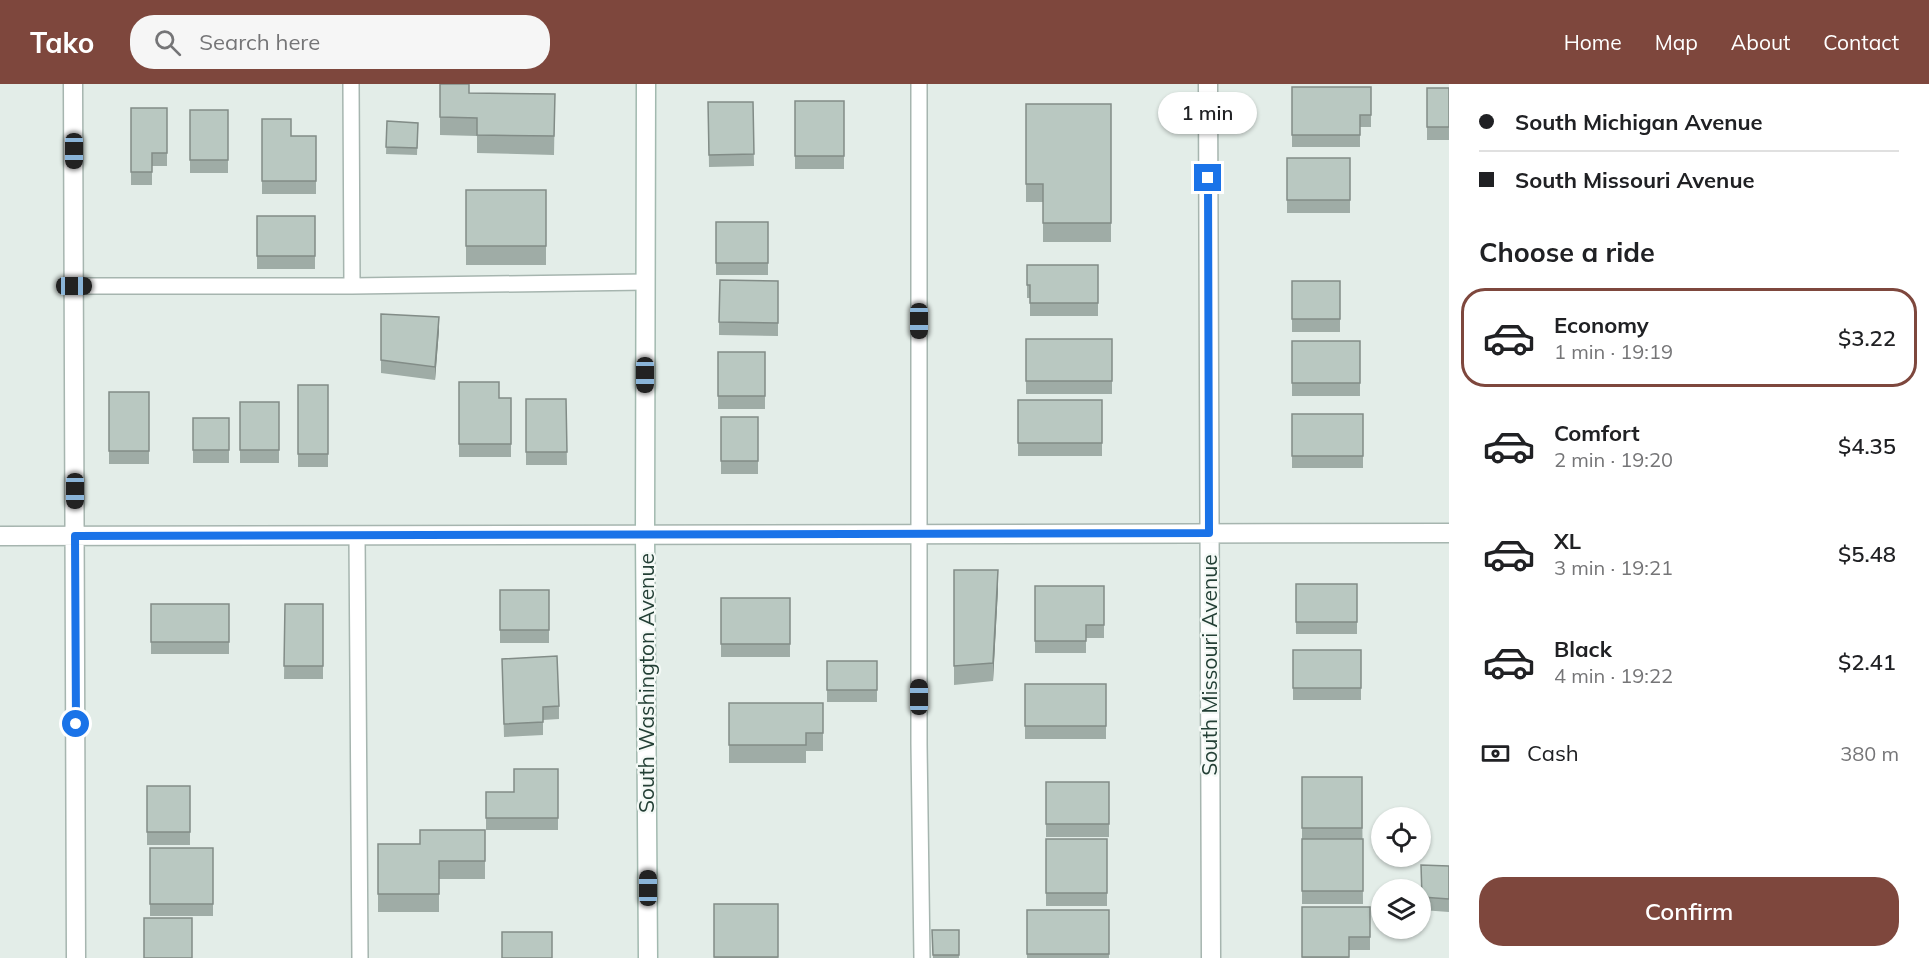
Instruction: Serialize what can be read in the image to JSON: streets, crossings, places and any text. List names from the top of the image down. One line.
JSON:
{"streets":{"street":["South Missouri Avenue","South Washington Avenue"]},"page":{"header":"Tako","search":"Search here","nav":["Home","Map","About","Contact"],"banner":["South Michigan Avenue","South Missouri Avenue"],"bubble":"1 min","heading":"Choose a ride","list":[{"name":"Economy","note":"1 min · 19:19","value":"$3.22"},{"name":"Comfort","note":"2 min · 19:20","value":"$4.35"},{"name":"XL","note":"3 min · 19:21","value":"$5.48"},{"name":"Black","note":"4 min · 19:22","value":"$2.41"}],"pay":["Cash","380 m"],"buttons":"Confirm"}}
